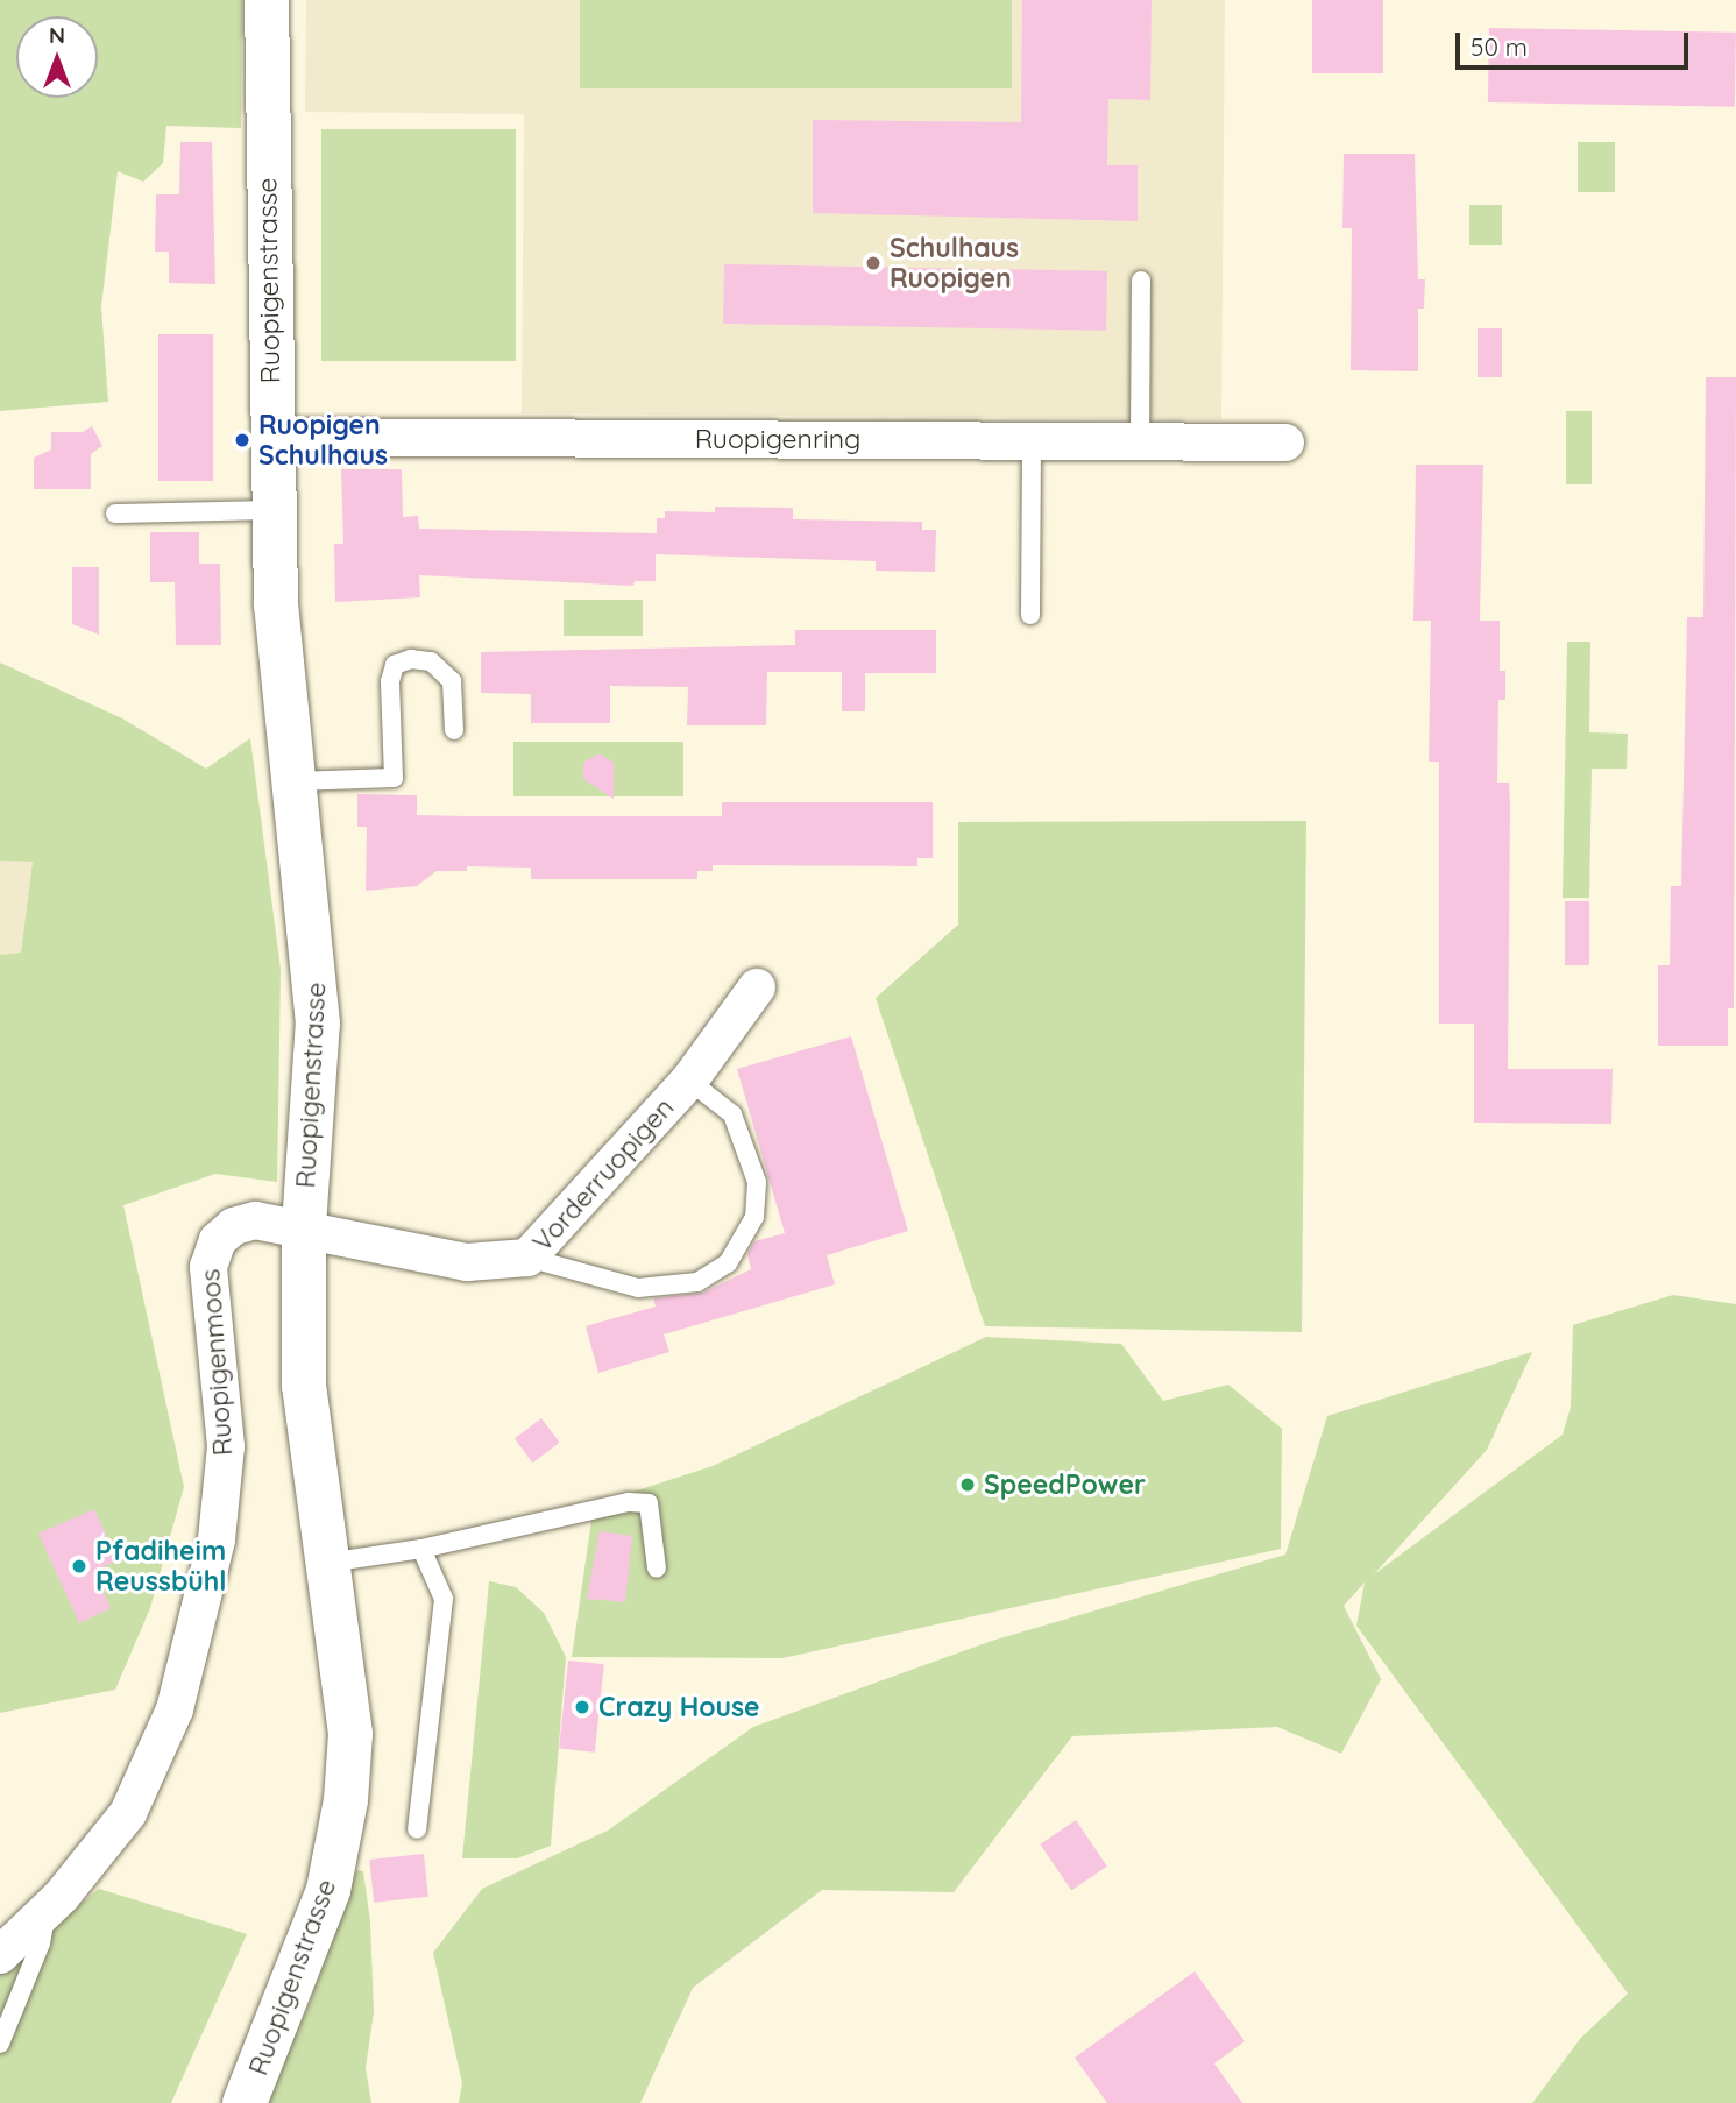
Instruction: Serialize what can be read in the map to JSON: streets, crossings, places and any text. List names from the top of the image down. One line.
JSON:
{"streets":{"street":["Ruopigenstrasse","Ruopigenring","Vorderruopigen","Ruopigenmoos"]},"crossings":[["Ruopigenstrasse","Ruopigenring"],["Ruopigenstrasse","Vorderruopigen"],["Ruopigenstrasse","Ruopigenmoos"],["Vorderruopigen","Ruopigenmoos"]],"places":["Schulhaus Ruopigen","Ruopigen Schulhaus","SpeedPower","Pfadiheim Reussbühl","Crazy House"],"scale_bar":"50 m","north":"top"}
